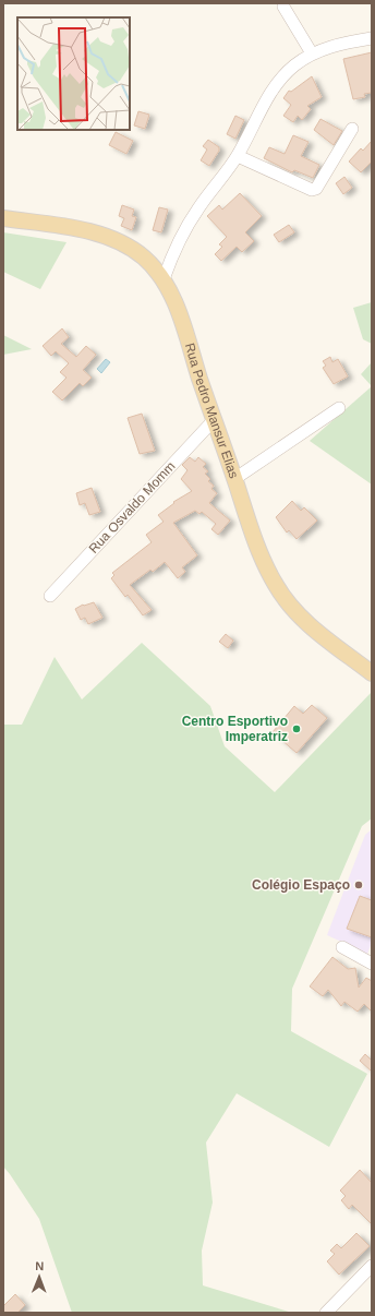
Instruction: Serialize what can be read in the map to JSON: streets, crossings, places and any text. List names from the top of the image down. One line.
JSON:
{"streets":{"main road":["Rua Pedro Mansur Elias"],"street":["Rua Osvaldo Momm"]},"crossings":[["Rua Pedro Mansur Elias","Rua Osvaldo Momm"]],"places":["Centro Esportivo Imperatriz","Colégio Espaço"],"north":"top"}
